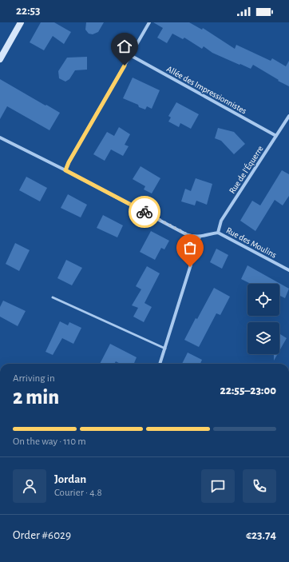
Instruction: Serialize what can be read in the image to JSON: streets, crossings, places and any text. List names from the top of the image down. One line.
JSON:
{"streets":{"street":["Allée des Impressionnistes","Rue de l'Équerre","Rue des Moulins"]},"crossings":[["Allée des Impressionnistes","Rue de l'Équerre"],["Rue de l'Équerre","Rue des Moulins"]],"page":{"status":"22:53","heading":["2 min","Arriving in","22:55–23:00"],"panel":["Jordan","Courier · 4.8","Order #6029","€23.74"],"bar":"On the way · 110 m"}}
